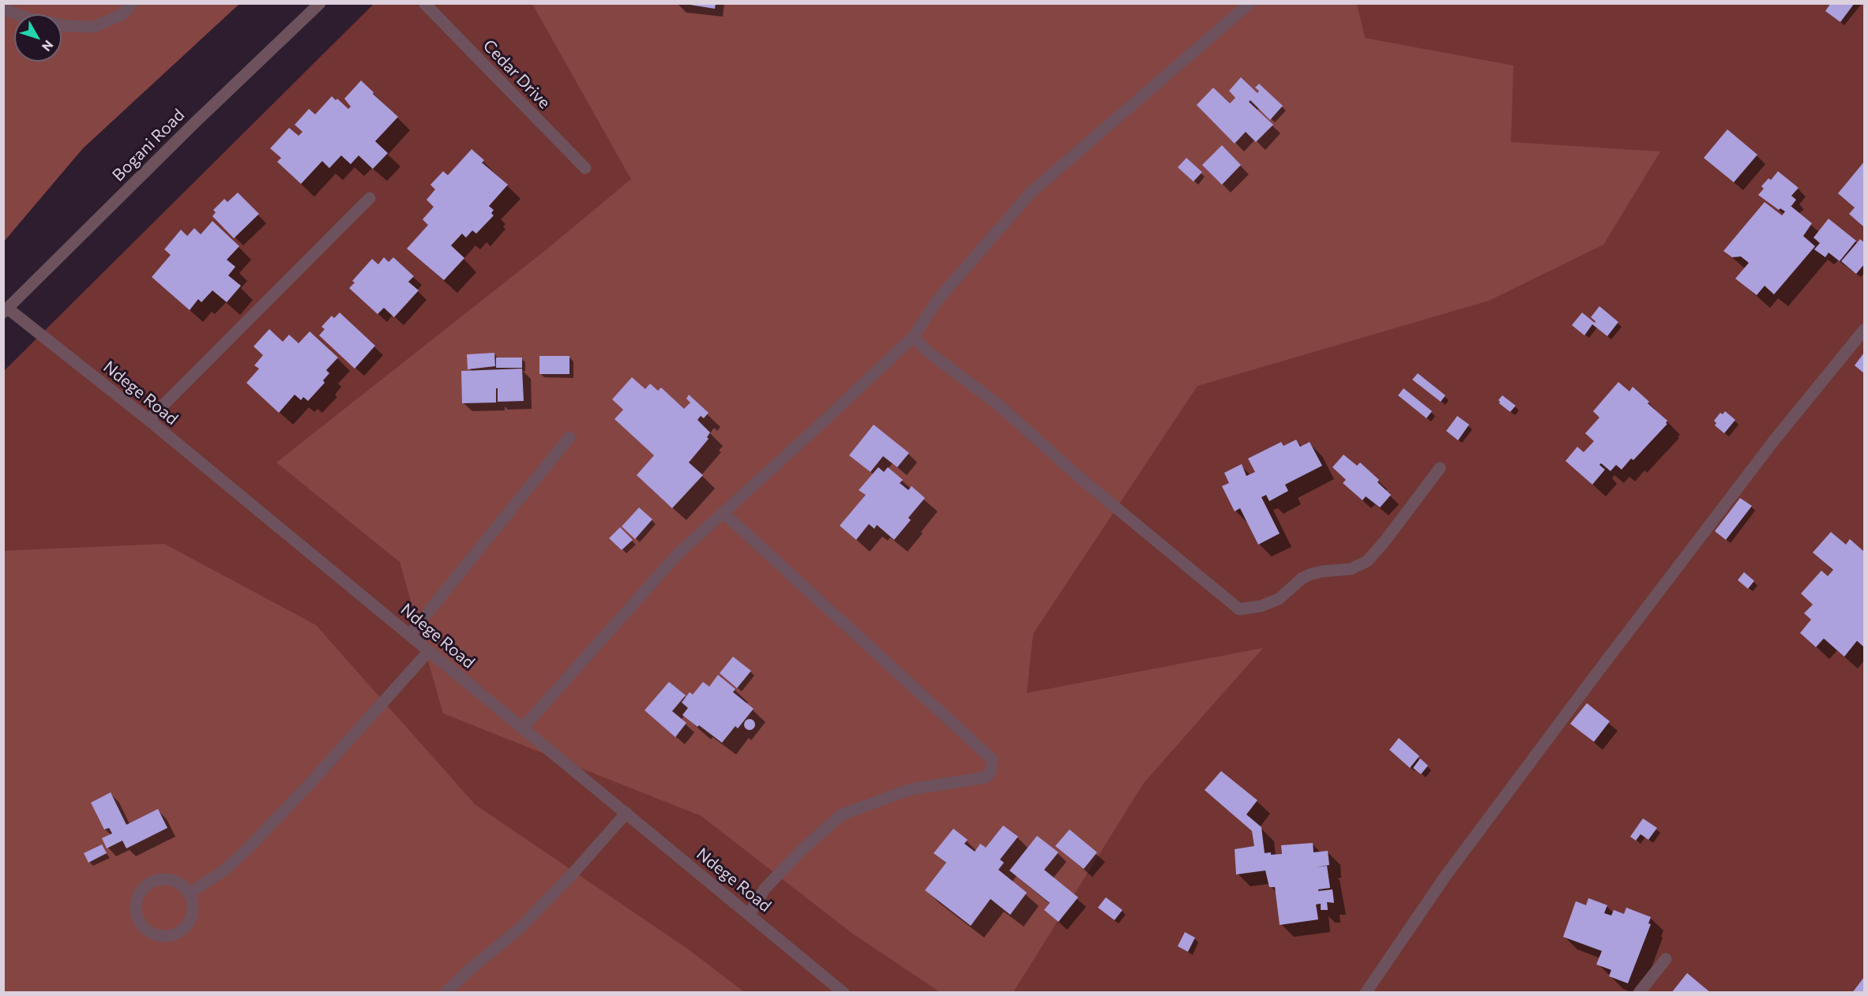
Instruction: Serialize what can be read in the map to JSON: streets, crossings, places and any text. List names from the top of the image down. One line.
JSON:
{"streets":{"street":["Cedar Drive","Bogani Road","Ndege Road"]},"crossings":[["Bogani Road","Ndege Road"]],"north":"bottom right"}
